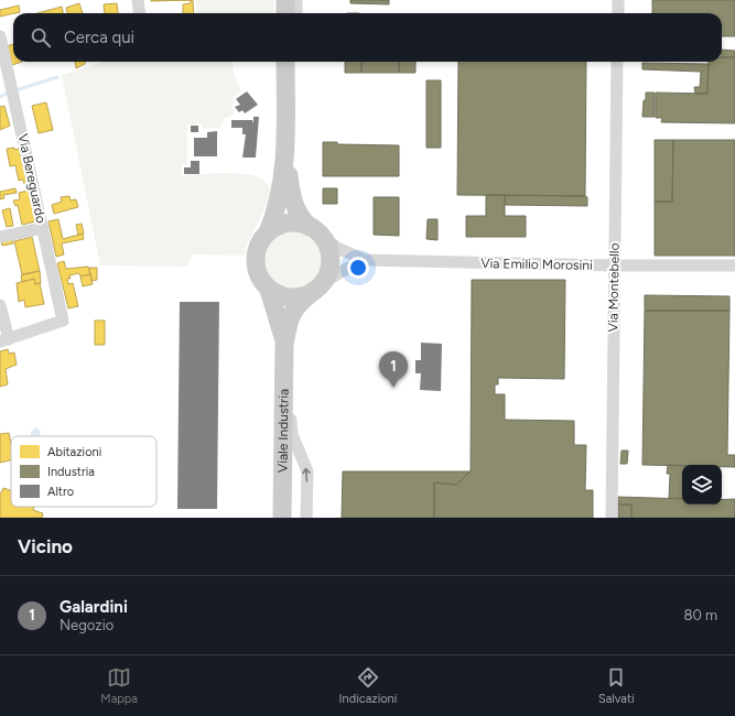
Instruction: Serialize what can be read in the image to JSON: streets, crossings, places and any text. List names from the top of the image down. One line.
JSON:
{"streets":{"main road":["Viale Industria"],"street":["Via Bereguardo","Via Emilio Morosini","Via Montebello"]},"crossings":[["Via Emilio Morosini","Via Montebello"],["Via Emilio Morosini","Viale Industria"]],"legend":["Abitazioni","Industria","Altro"],"page":{"search":"Cerca qui","pins":"1","heading":"Vicino","list":[{"mark":"1","name":"Galardini","note":"Negozio","value":"80 m"}],"nav":["Mappa","Indicazioni","Salvati"]}}
